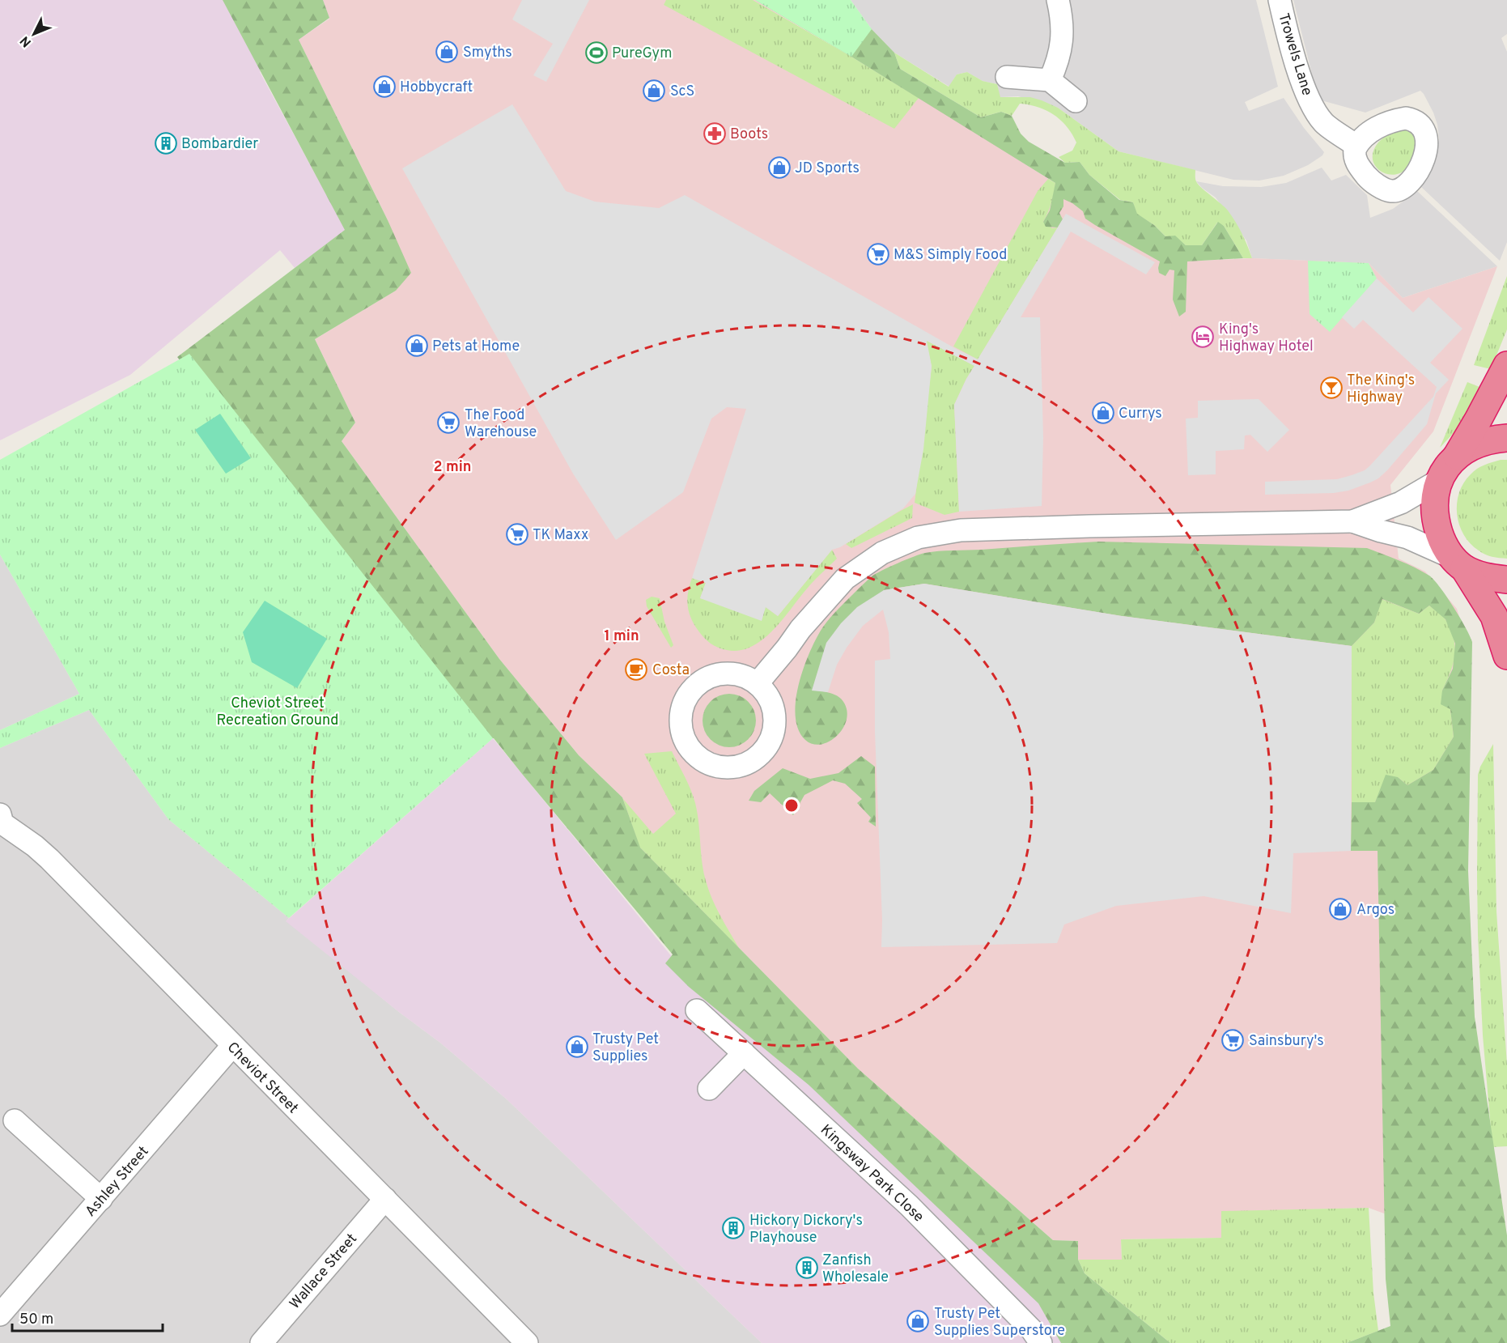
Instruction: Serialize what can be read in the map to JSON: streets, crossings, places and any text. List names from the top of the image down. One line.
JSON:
{"streets":{"street":["Trowels Lane","Cheviot Street","Kingsway Park Close","Ashley Street","Wallace Street"]},"crossings":[["Cheviot Street","Ashley Street"],["Cheviot Street","Wallace Street"]],"parks":["Cheviot Street Recreation Ground"],"places":{"shop":["Smyths","Hobbycraft","ScS","JD Sports","Pets at Home","Currys","Argos","Trusty Pet Supplies","Trusty Pet Supplies Superstore"],"sports":["PureGym"],"pharmacy":["Boots"],"building":["Bombardier","Hickory Dickory's Playhouse","Zanfish Wholesale"],"supermarket":["M&S Simply Food","The Food Warehouse","TK Maxx","Sainsbury's"],"hotel":["King's Highway Hotel"],"bar":["The King's Highway"],"cafe":["Costa"]},"scale_bar":"50 m","north":"bottom left","rings":["2 min","1 min"]}
